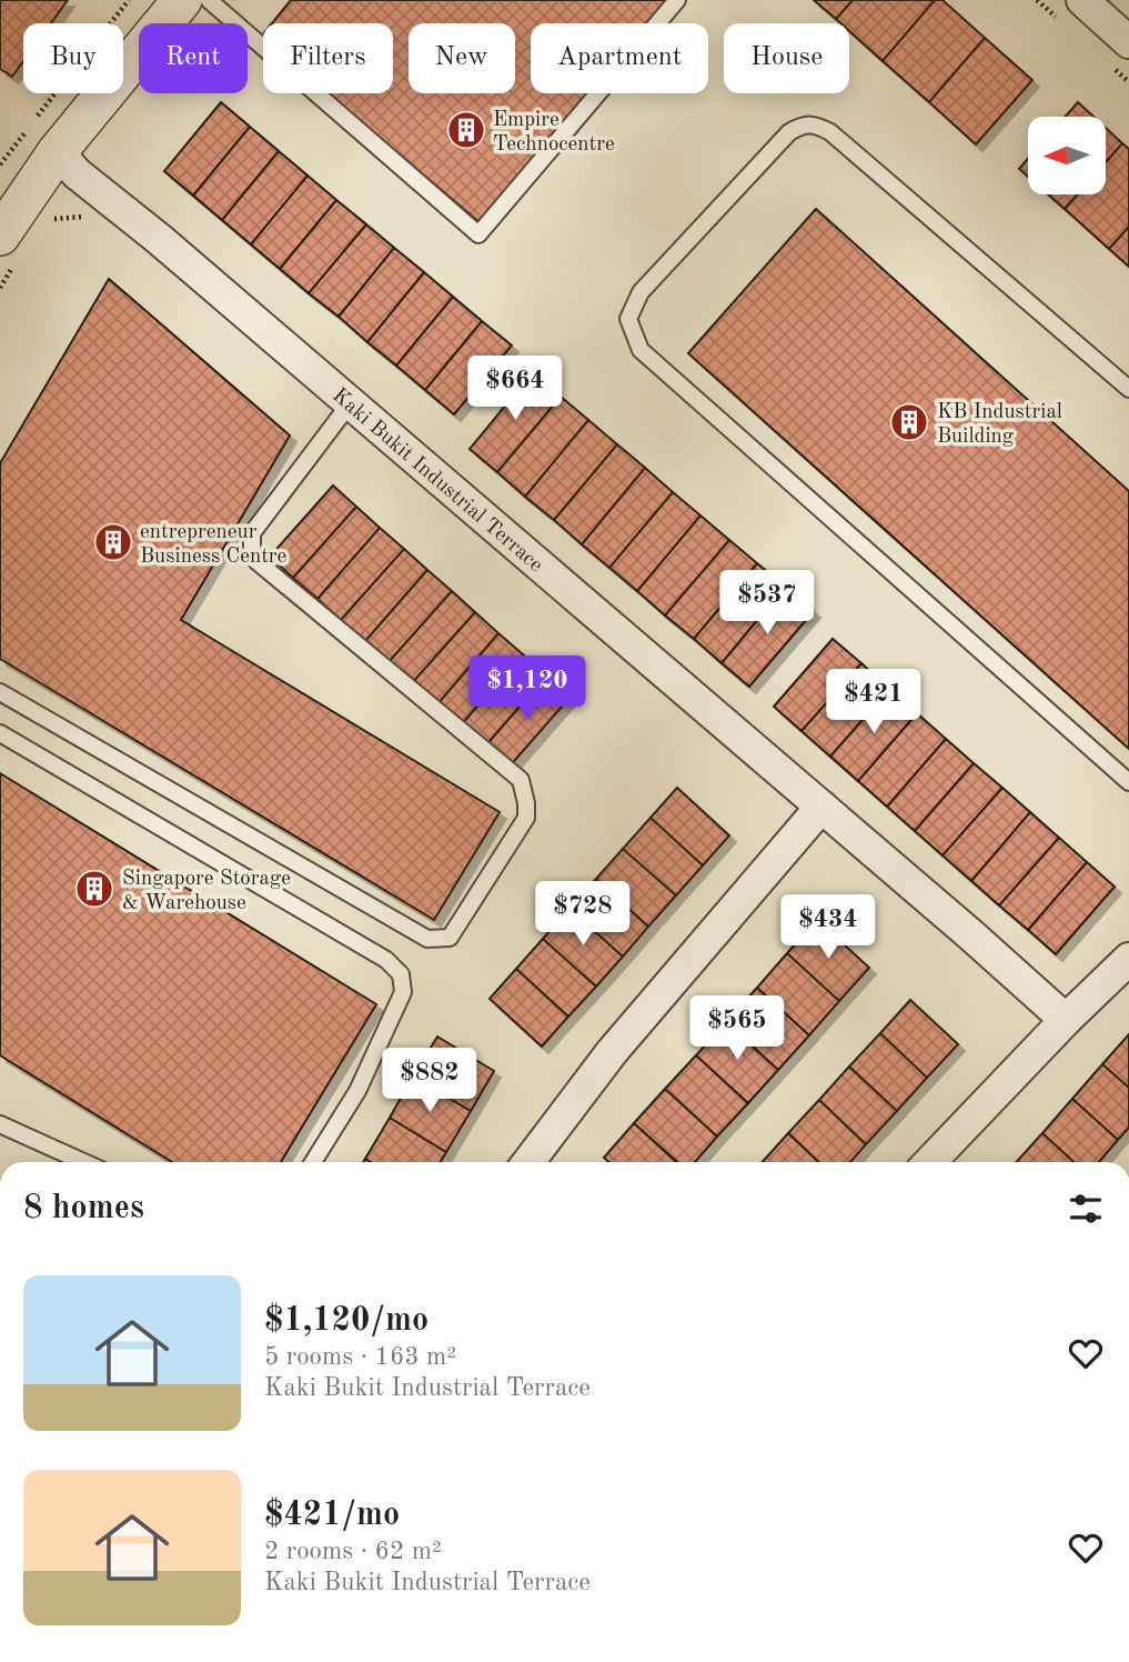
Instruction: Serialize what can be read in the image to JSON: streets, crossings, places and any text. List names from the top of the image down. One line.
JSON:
{"streets":{"street":["Kaki Bukit Industrial Terrace"]},"places":{"building":["Empire Technocentre","KB Industrial Building","entrepreneur Business Centre","Singapore Storage & Warehouse"]},"north":"left","page":{"chip":["Buy","Rent","Filters","New","Apartment","House"],"price":["$664","$537","$1,120","$421","$728","$434","$565","$882"],"heading":"8 homes","list":[{"name":"$1,120/mo","note":"5 rooms · 163 m² · Kaki Bukit Industrial Terrace"},{"name":"$421/mo","note":"2 rooms · 62 m² · Kaki Bukit Industrial Terrace"}]}}
